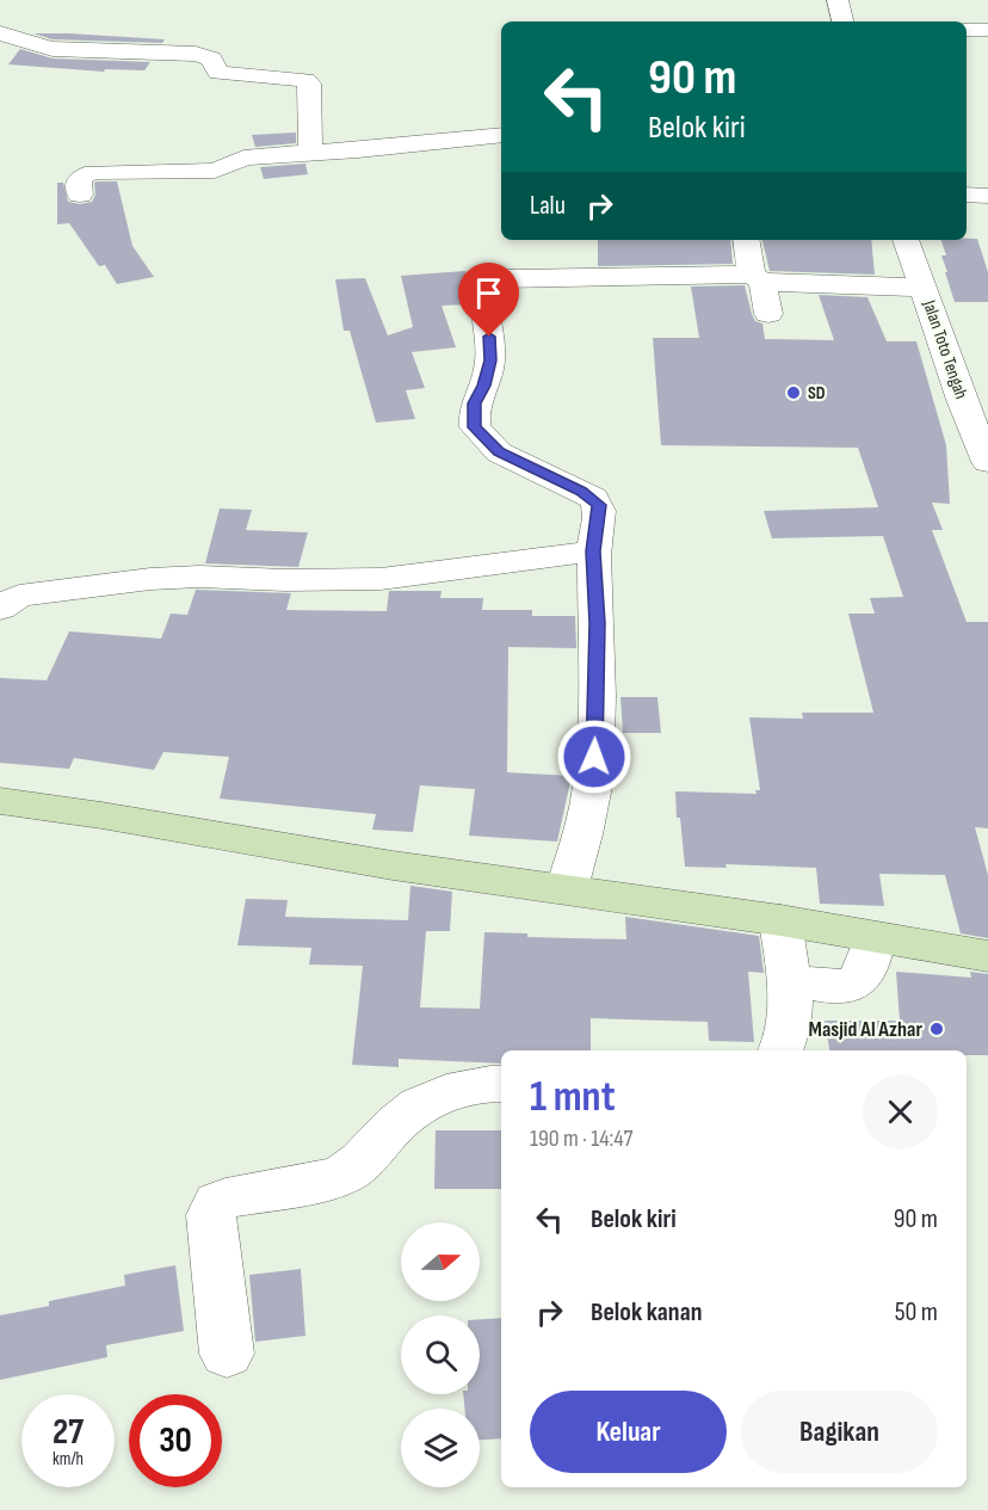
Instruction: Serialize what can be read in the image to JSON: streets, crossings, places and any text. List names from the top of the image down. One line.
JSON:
{"streets":{"street":["Jalan Toto Tengah"]},"places":["SD","Masjid Al Azhar"],"north":"right","page":{"turn":["90 m","Belok kiri"],"then":"Lalu","heading":["1 mnt","190 m · 14:47"],"list":[{"name":"Belok kiri","value":"90 m"},{"name":"Belok kanan","value":"50 m"}],"buttons":["Keluar","Bagikan"],"speed":"27 km/h","limit":"30"}}
